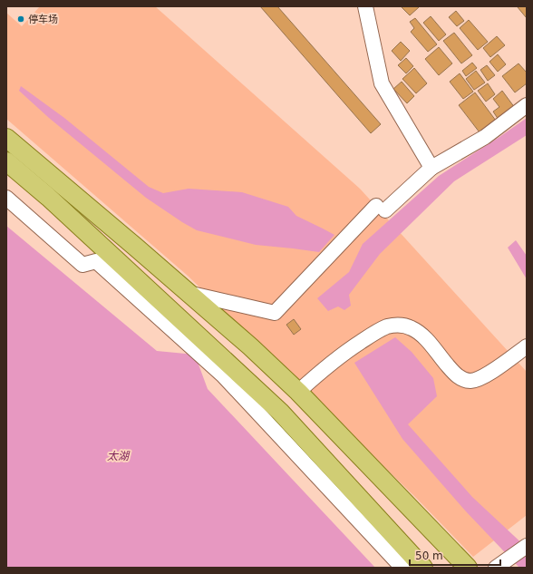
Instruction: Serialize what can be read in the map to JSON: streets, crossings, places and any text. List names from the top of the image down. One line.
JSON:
{"water":["太湖"],"places":["停车场"],"scale_bar":"50 m"}
